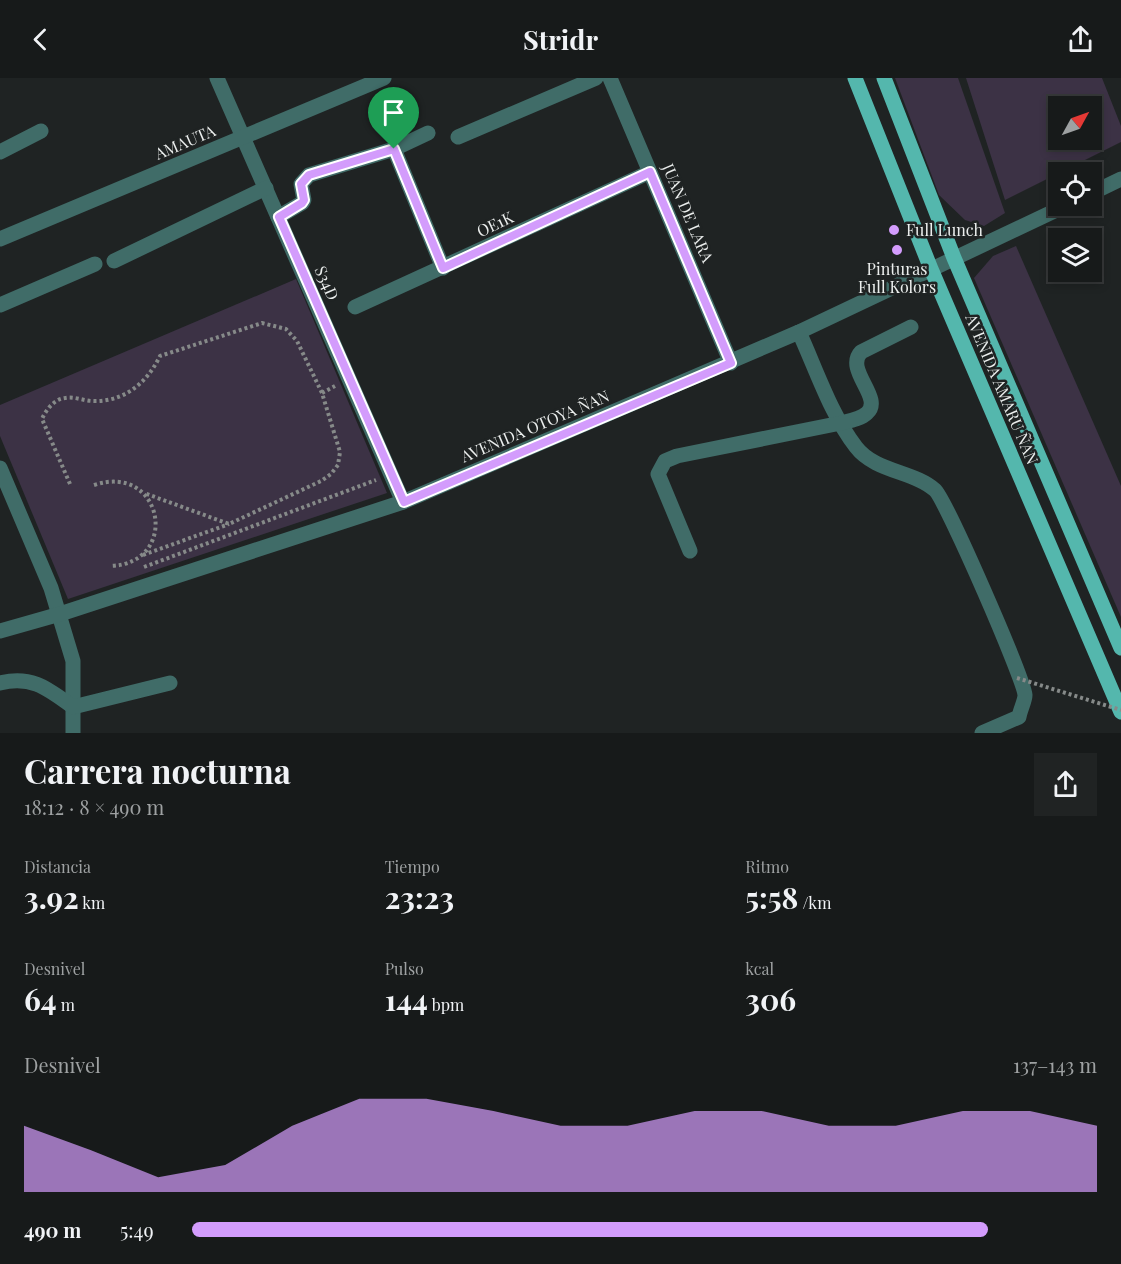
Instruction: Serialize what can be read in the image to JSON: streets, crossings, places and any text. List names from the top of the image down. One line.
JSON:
{"streets":{"main road":["AVENIDA AMARU ÑAN"],"street":["AMAUTA","JUAN DE LARA","OE1K","S34D","AVENIDA OTOYA ÑAN"]},"crossings":[["AMAUTA","S34D"],["JUAN DE LARA","OE1K"],["JUAN DE LARA","AVENIDA OTOYA ÑAN"],["S34D","AVENIDA OTOYA ÑAN"],["AVENIDA AMARU ÑAN","AVENIDA OTOYA ÑAN"]],"places":["Full Lunch","Pinturas Full Kolors"],"north":"top right","page":{"header":"Stridr","heading":["Carrera nocturna","18:12 · 8 × 490 m"],"stats":[["Distancia","3.92 km"],["Tiempo","23:23"],["Ritmo","5:58 /km"],["Desnivel","64 m"],["Pulso","144 bpm"],["kcal","306"]],"chart":["Desnivel","137–143 m"],"list":[{"name":"490 m","note":"5:49"}]}}
